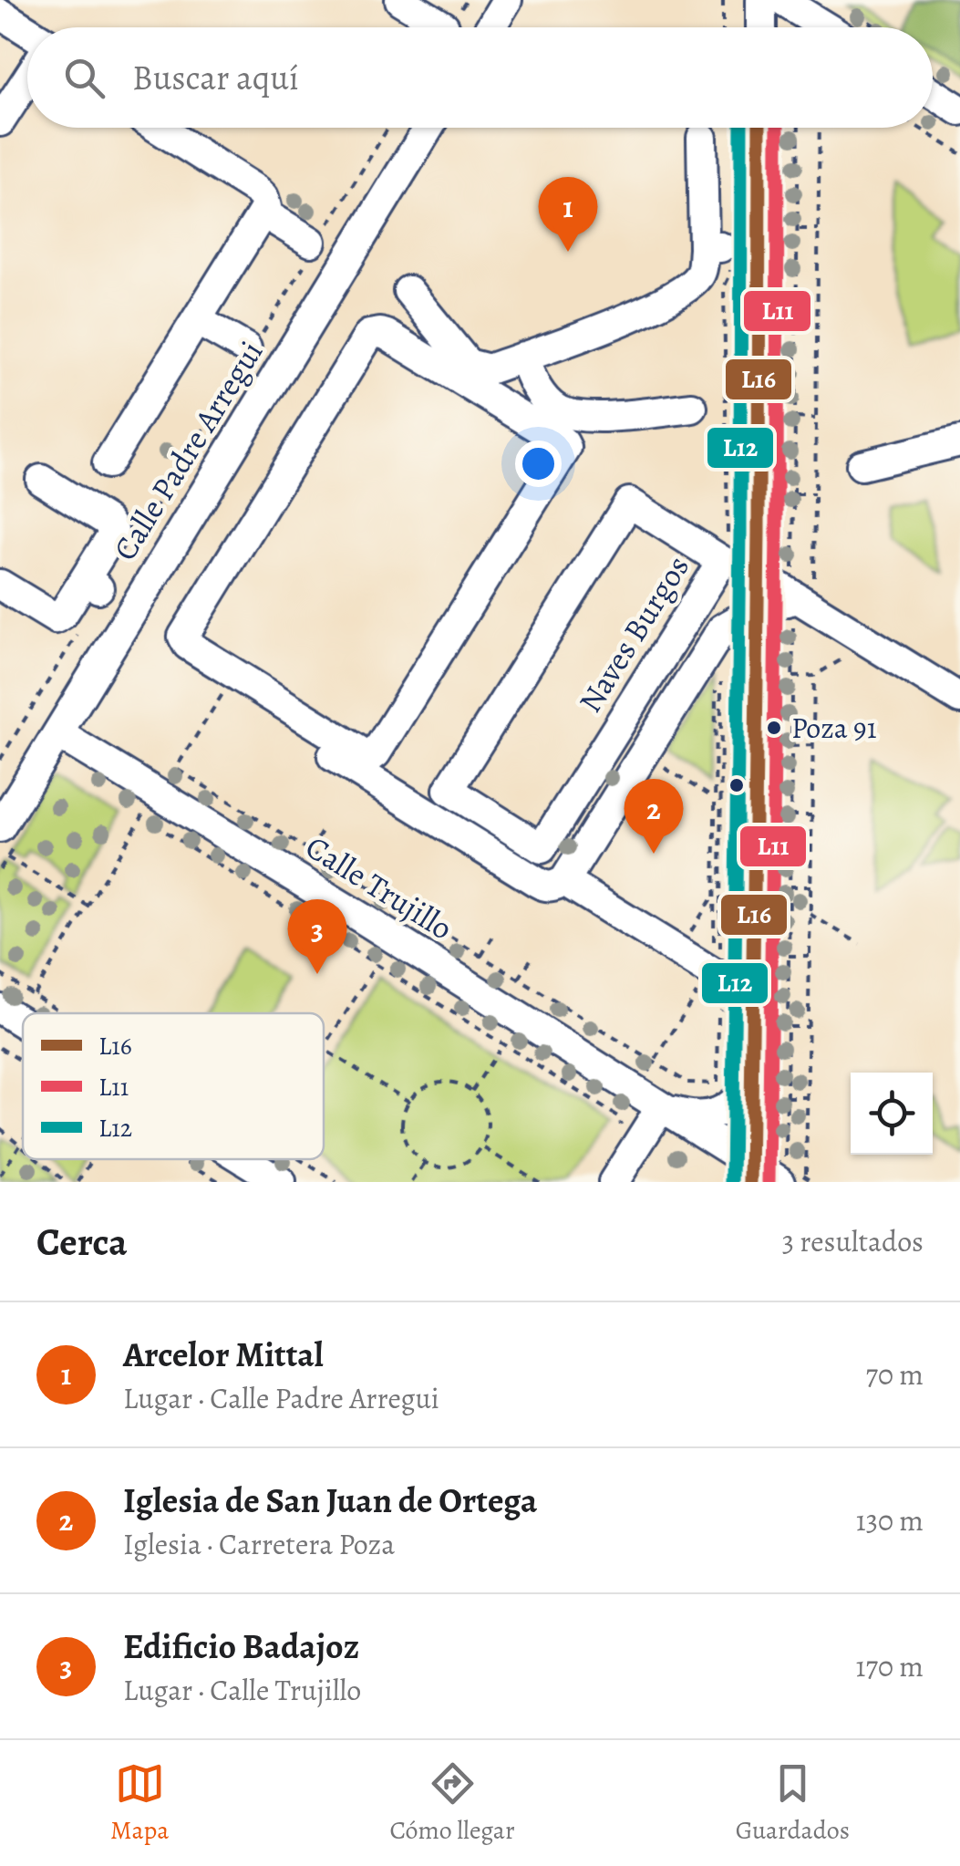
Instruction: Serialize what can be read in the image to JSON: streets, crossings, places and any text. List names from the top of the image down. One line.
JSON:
{"streets":{"street":["Calle Padre Arregui","Naves Burgos","Calle Trujillo"]},"crossings":[["Calle Padre Arregui","Calle Trujillo"]],"places":["Poza 91"],"lines":["transit line L16","transit line L11","transit line L12"],"legend":["L16","L11","L12"],"page":{"search":"Buscar aquí","pins":["1","2","3"],"heading":["Cerca","3 resultados"],"list":[{"mark":"1","name":"Arcelor Mittal","note":"Lugar · Calle Padre Arregui","value":"70 m"},{"mark":"2","name":"Iglesia de San Juan de Ortega","note":"Iglesia · Carretera Poza","value":"130 m"},{"mark":"3","name":"Edificio Badajoz","note":"Lugar · Calle Trujillo","value":"170 m"}],"nav":["Mapa","Cómo llegar","Guardados"]}}
